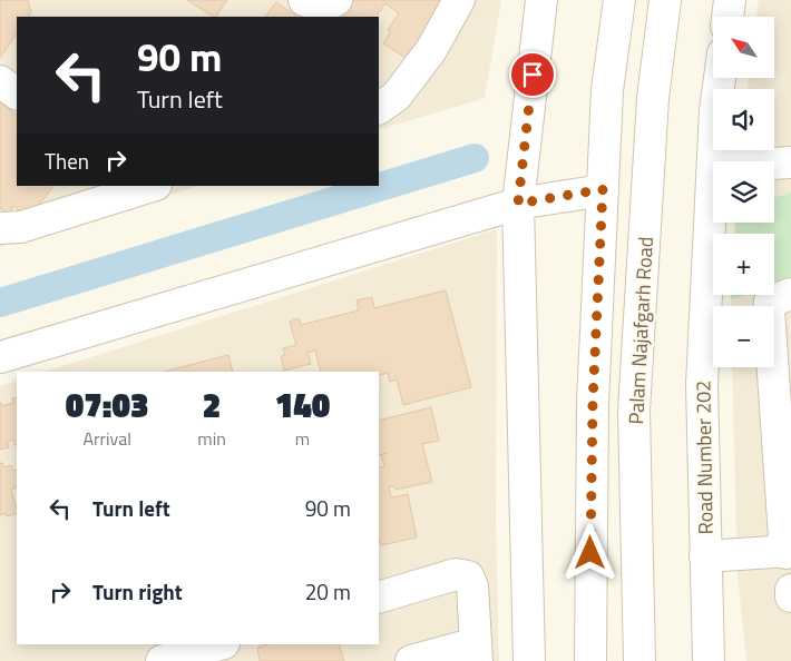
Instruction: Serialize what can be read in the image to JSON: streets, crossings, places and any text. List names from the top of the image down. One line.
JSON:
{"streets":{"street":["Palam Najafgarh Road","Road Number 202"]},"north":"top left","page":{"map_buttons":["+","−"],"turn":["90 m","Turn left"],"then":"Then","eta":["07:03","Arrival","2","min","140","m"],"list":[{"name":"Turn left","value":"90 m"},{"name":"Turn right","value":"20 m"}]}}
